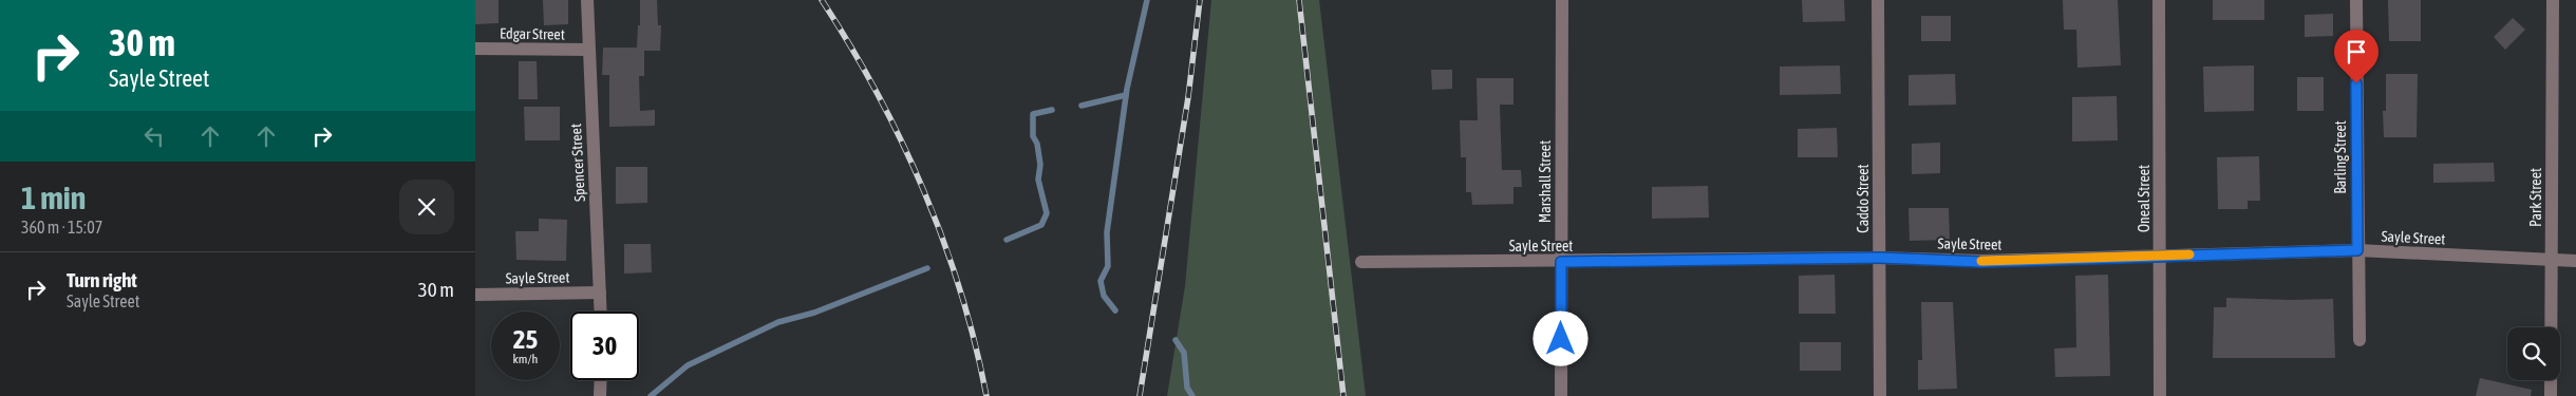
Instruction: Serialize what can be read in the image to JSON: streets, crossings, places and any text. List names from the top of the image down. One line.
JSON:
{"streets":{"street":["Edgar Street","Barling Street","Spencer Street","Marshall Street","Park Street","Caddo Street","Oneal Street","Sayle Street"]},"crossings":[["Edgar Street","Spencer Street"],["Barling Street","Sayle Street"],["Spencer Street","Sayle Street"],["Marshall Street","Sayle Street"],["Park Street","Sayle Street"],["Caddo Street","Sayle Street"],["Oneal Street","Sayle Street"]],"page":{"turn":["30 m","Sayle Street"],"heading":["1 min","360 m · 15:07"],"list":[{"name":"Turn right","note":"Sayle Street","value":"30 m"}],"speed":"25 km/h","limit":"30"}}
